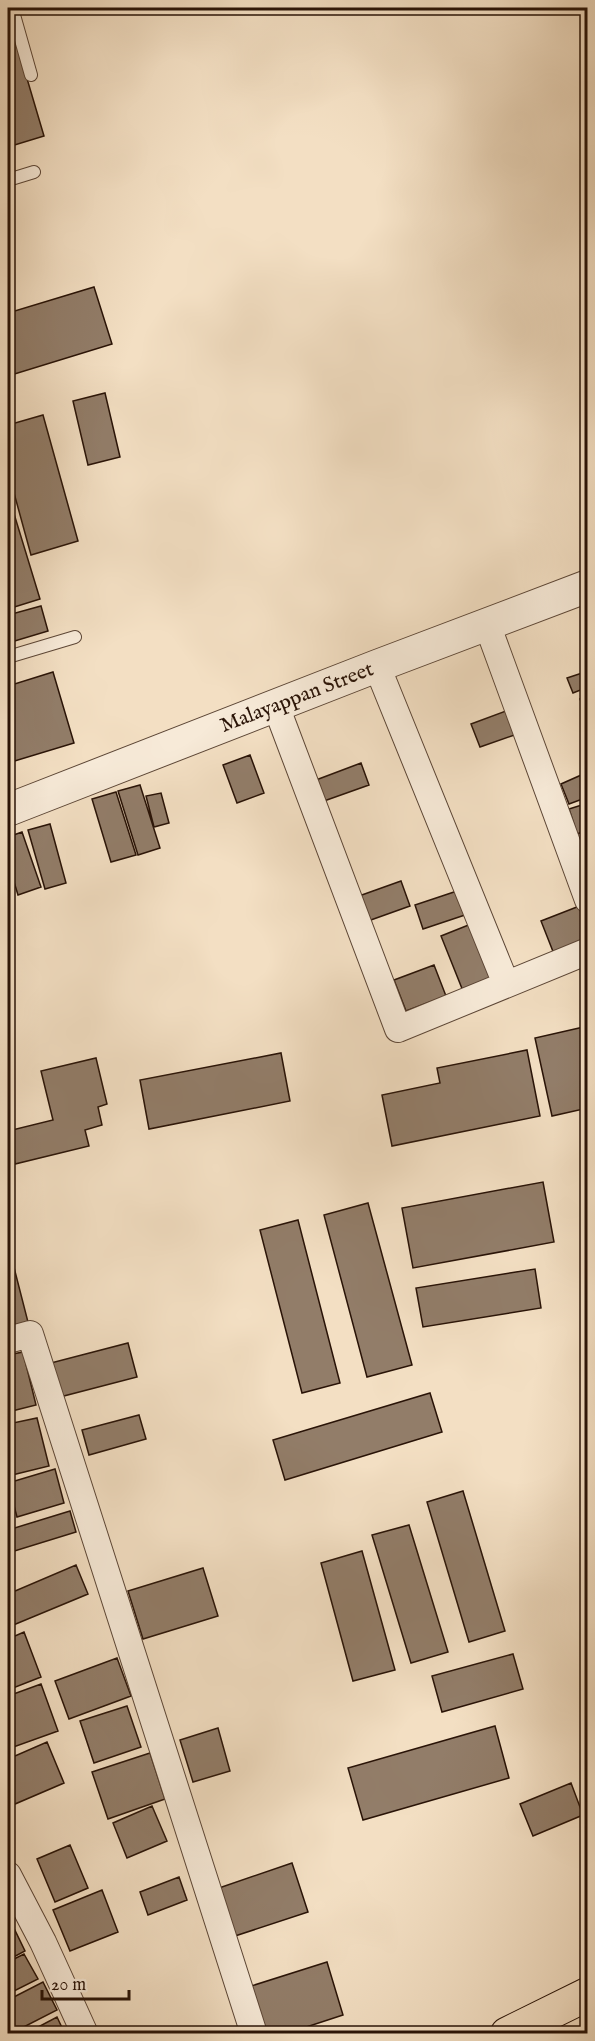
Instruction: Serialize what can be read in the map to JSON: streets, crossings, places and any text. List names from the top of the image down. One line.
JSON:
{"streets":{"street":["Malayappan Street"]},"scale_bar":"20 m"}
